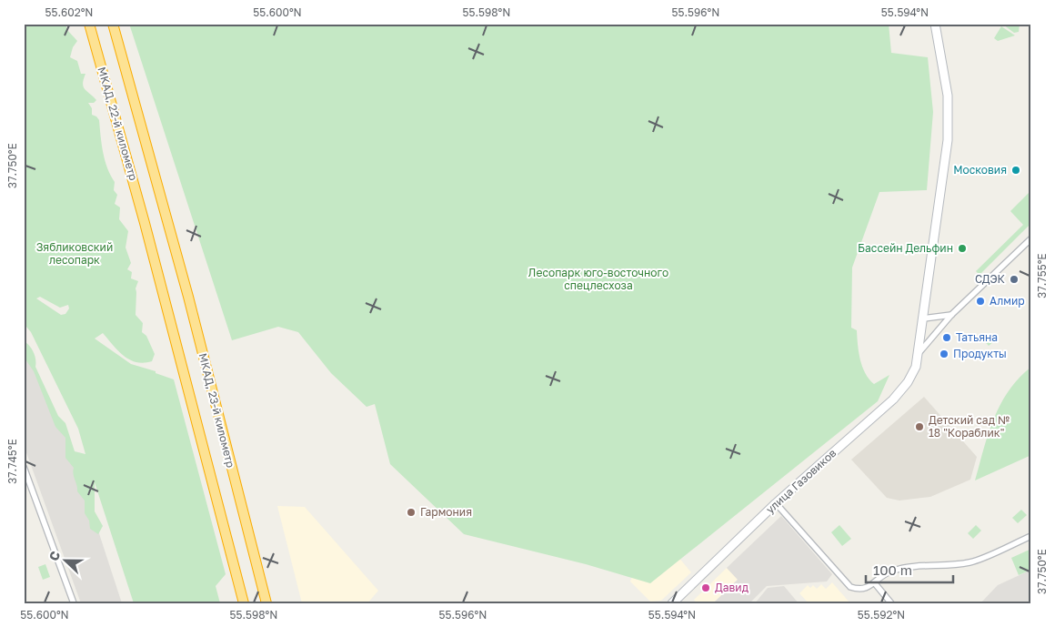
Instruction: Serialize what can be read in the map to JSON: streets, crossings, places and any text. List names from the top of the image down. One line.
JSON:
{"streets":{"highway":["МКАД, 22-й километр","МКАД, 23-й километр"],"street":["улица Газовиков"]},"crossings":[["МКАД, 22-й километр","МКАД, 23-й километр"]],"parks":["Зябликовский лесопарк","Лесопарк юго-восточного спецлесхоза"],"places":["Московия","Бассейн Дельфин","СДЭК","Алмир","Татьяна","Продукты","Детский сад № 18 \"Кораблик\"","Гармония","Давид"],"scale_bar":"100 m","north":"left","coordinates":["55.602°N","55.600°N","55.598°N","55.596°N","55.594°N","37.750°E","37.755°E","37.745°E","55.592°N"]}
